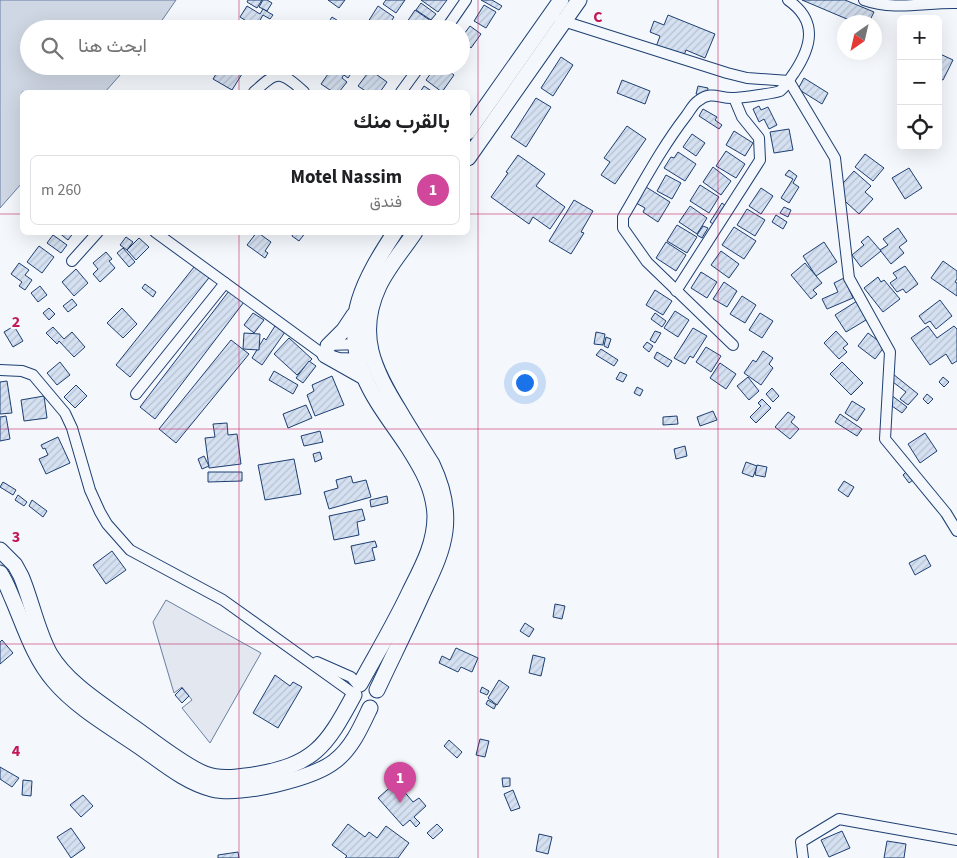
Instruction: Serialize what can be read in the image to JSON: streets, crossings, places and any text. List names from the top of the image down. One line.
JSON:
{"north":"bottom left","page":{"map_buttons":["+","−"],"search":"ابحث هنا","heading":"بالقرب منك","list":[{"mark":"1","name":"Motel Nassim","note":"فندق","value":"260 m"}],"pins":"1"},"grid":{"columns":["C"],"rows":["2","3","4"]}}
